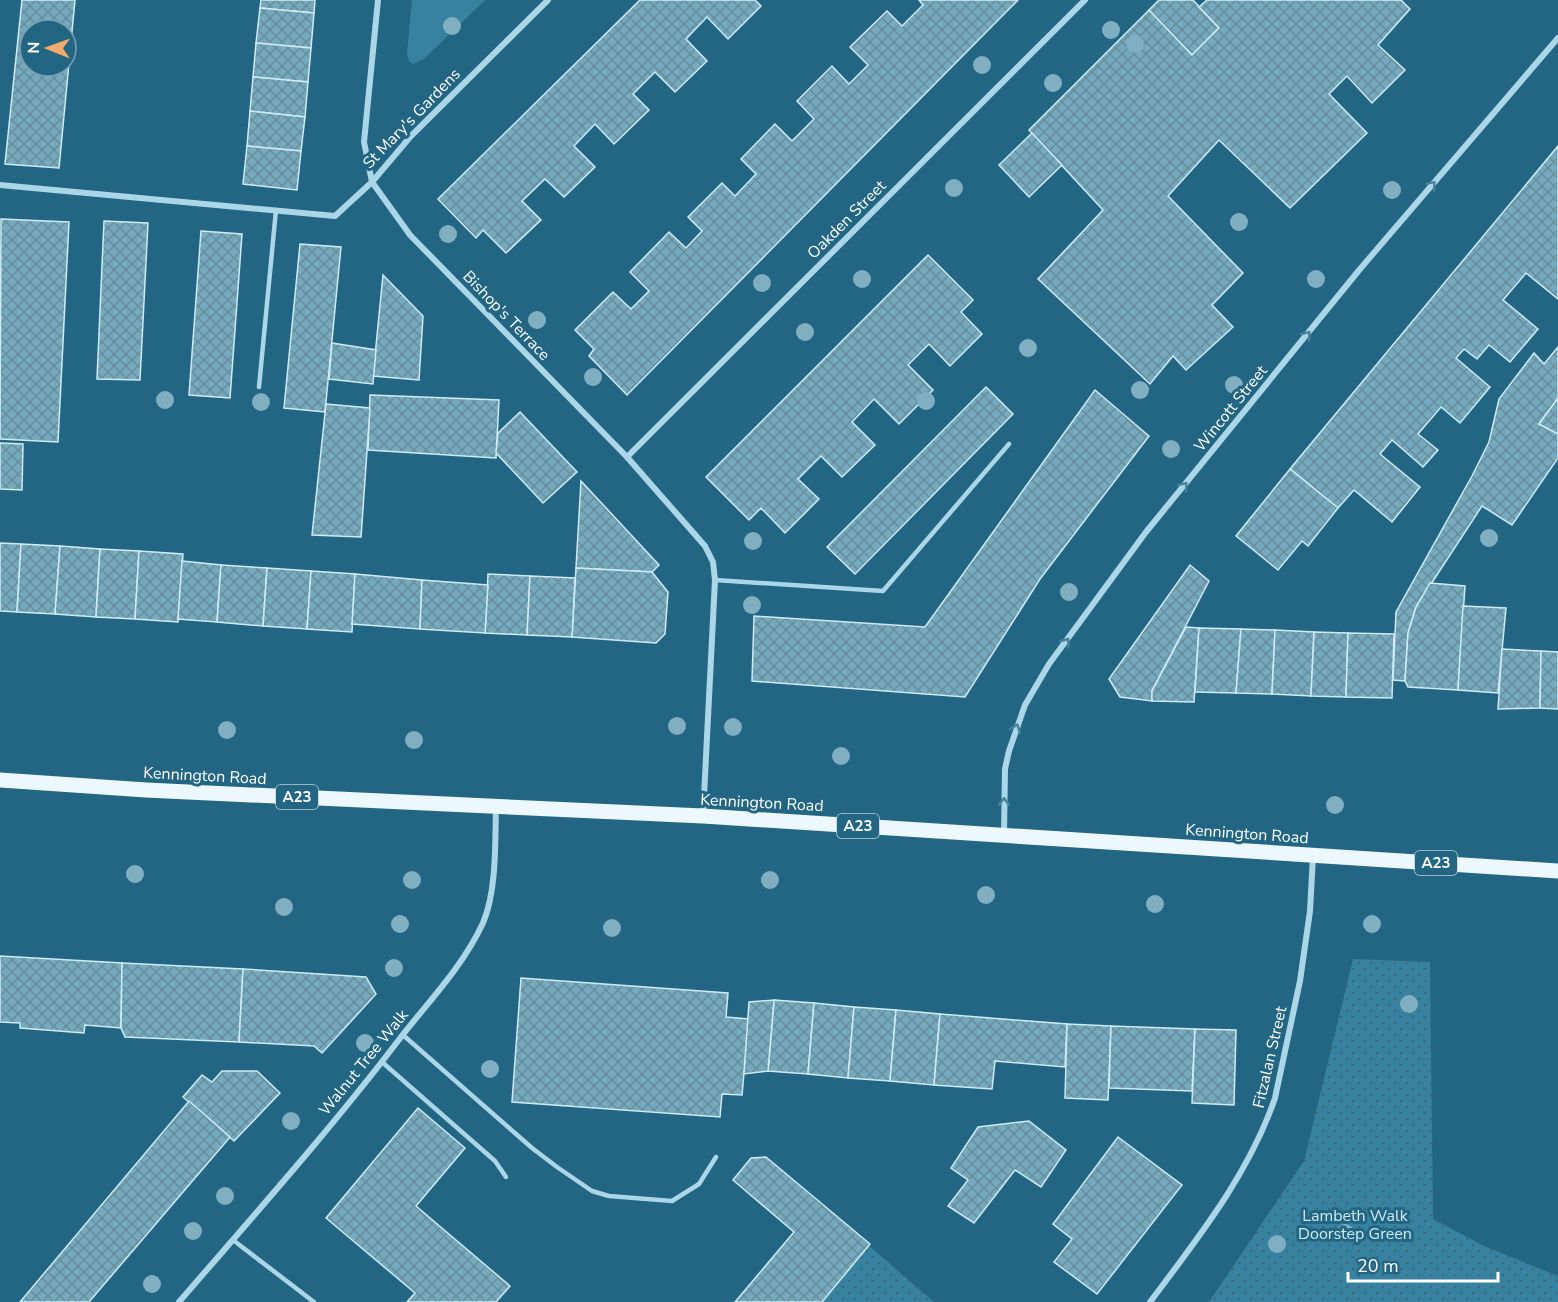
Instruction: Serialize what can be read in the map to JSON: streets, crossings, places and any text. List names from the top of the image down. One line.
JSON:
{"streets":{"main road":["Kennington Road","A23"],"street":["St Mary's Gardens","Oakden Street","Bishop's Terrace","Wincott Street","Fitzalan Street","Walnut Tree Walk"]},"crossings":[["St Mary's Gardens","Bishop's Terrace"],["Oakden Street","Bishop's Terrace"],["Bishop's Terrace","Kennington Road"],["Wincott Street","Kennington Road"],["Kennington Road","Fitzalan Street"],["Kennington Road","Walnut Tree Walk"]],"one_way":["Wincott Street"],"parks":["Lambeth Walk Doorstep Green"],"scale_bar":"20 m","north":"left"}
